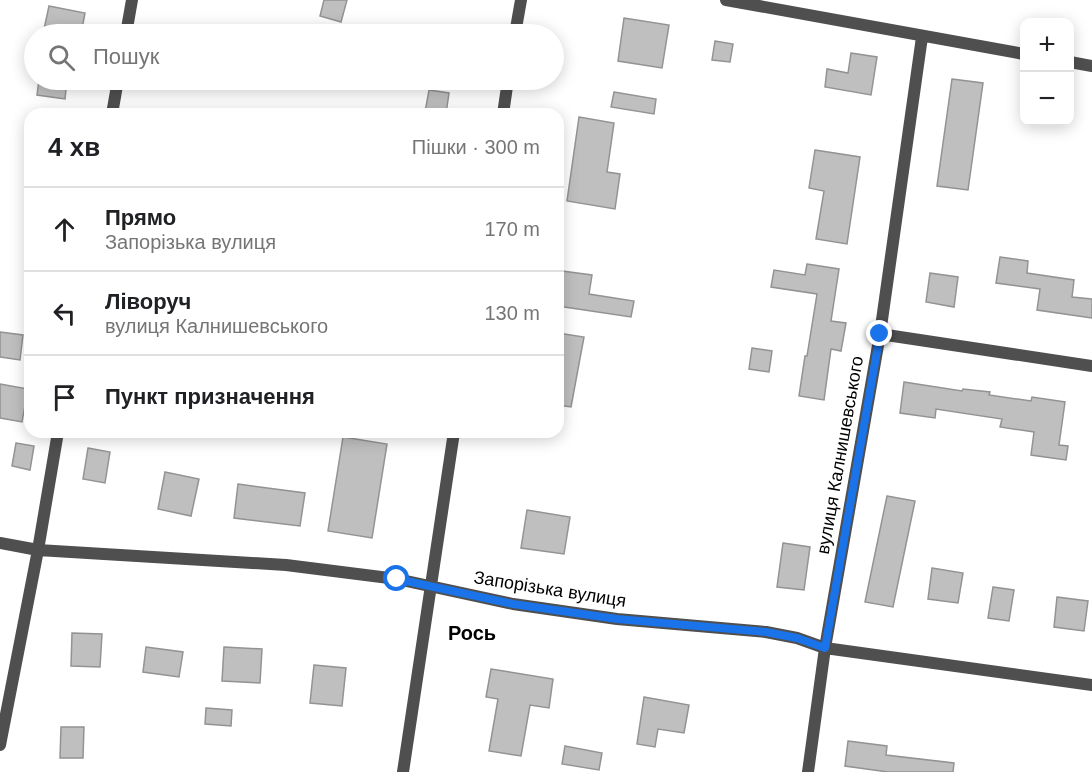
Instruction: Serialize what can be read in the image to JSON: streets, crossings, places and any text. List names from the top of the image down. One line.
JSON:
{"streets":{"street":["вулиця Калнишевського","Запорізька вулиця"]},"crossings":[["вулиця Калнишевського","Запорізька вулиця"]],"districts":["Рось"],"page":{"map_buttons":["+","−"],"search":"Пошук","heading":["4 хв","Пішки · 300 m"],"list":[["Прямо","Запорізька вулиця","170 m"],["Ліворуч","вулиця Калнишевського","130 m"],"Пункт призначення"]}}
